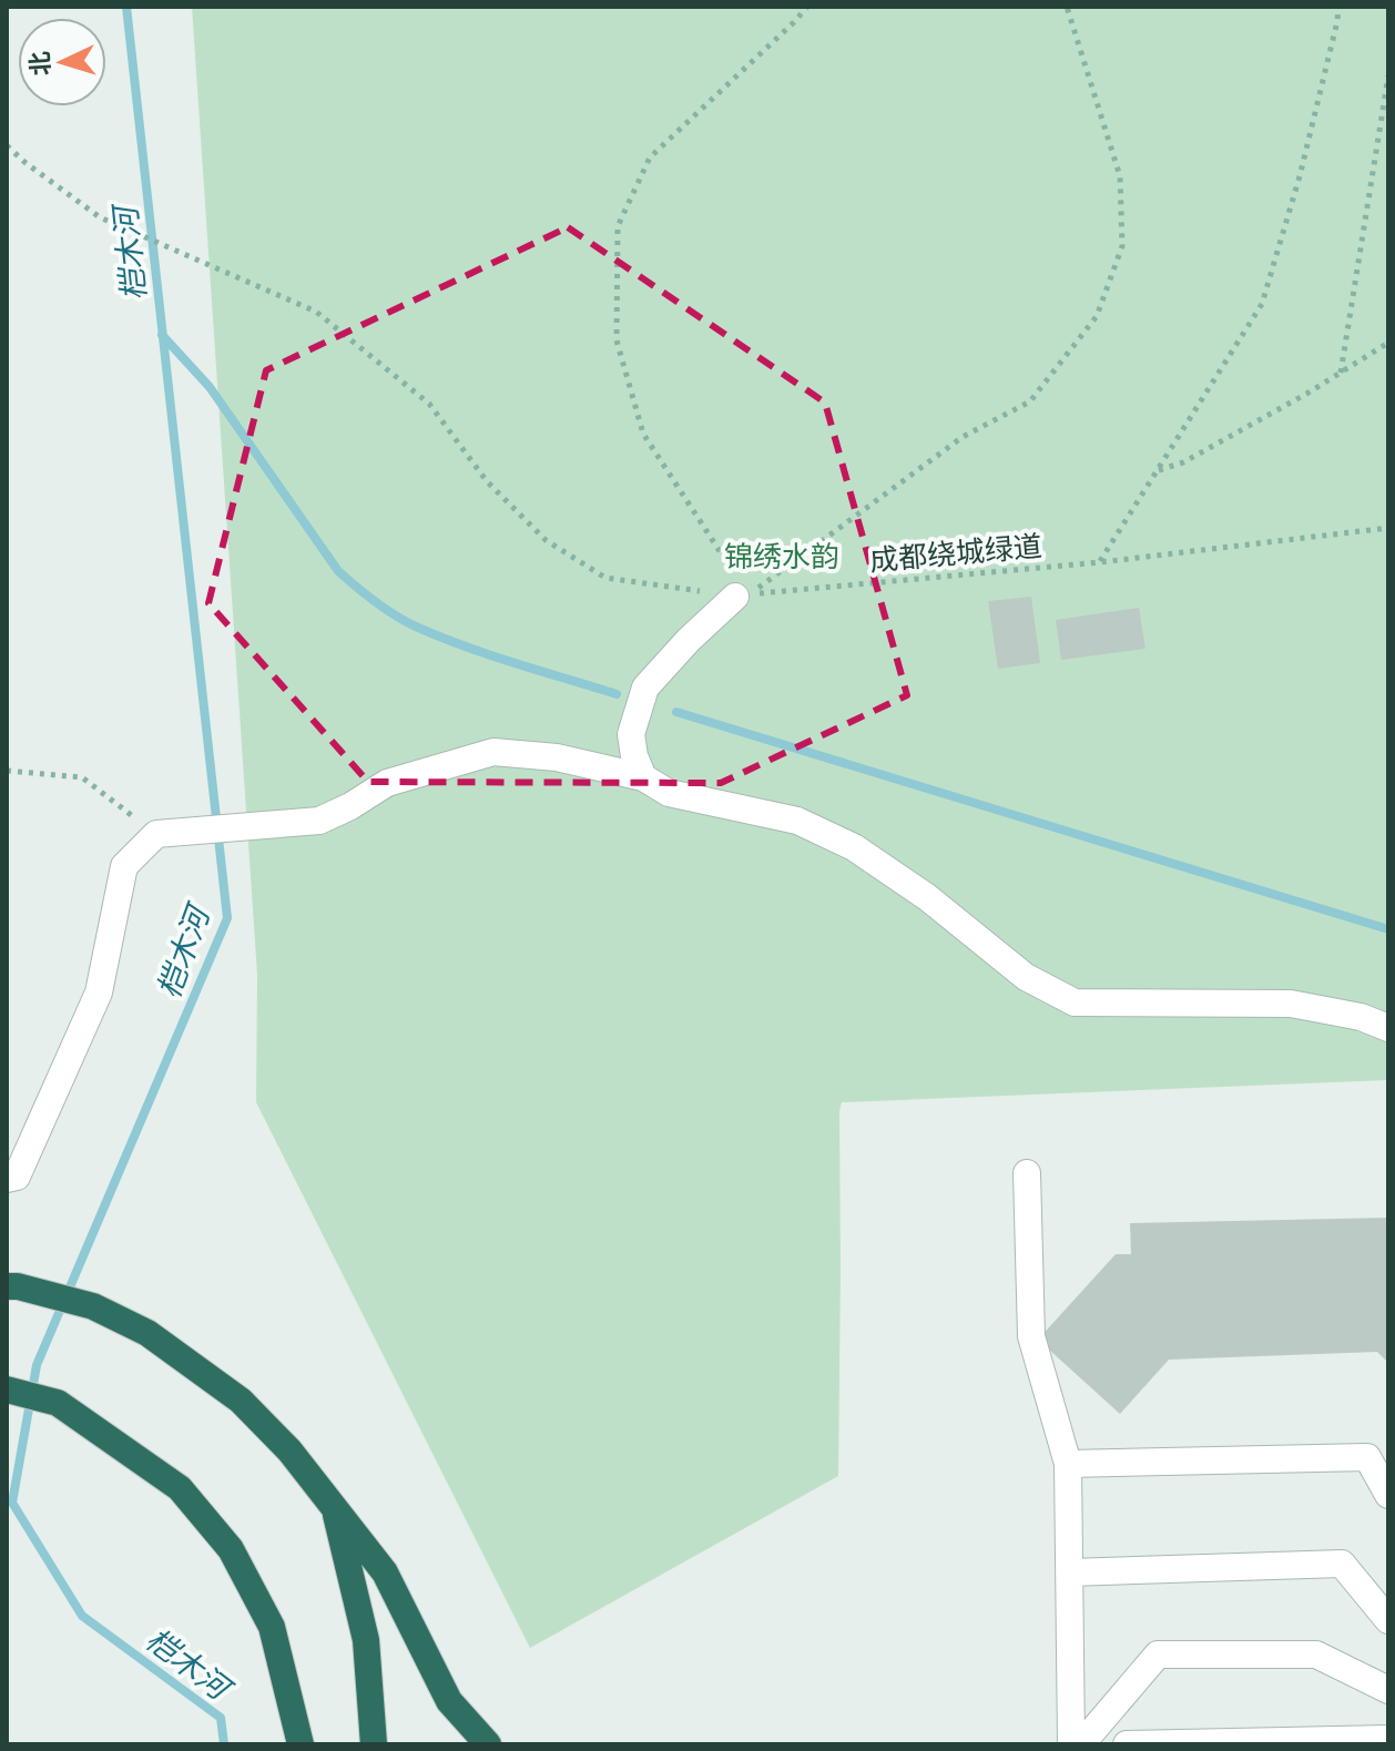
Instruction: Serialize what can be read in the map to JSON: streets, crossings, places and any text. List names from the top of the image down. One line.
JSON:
{"streets":{"path":["成都绕城绿道"]},"water":["桤木河"],"parks":["锦绣水韵"],"north":"left"}
